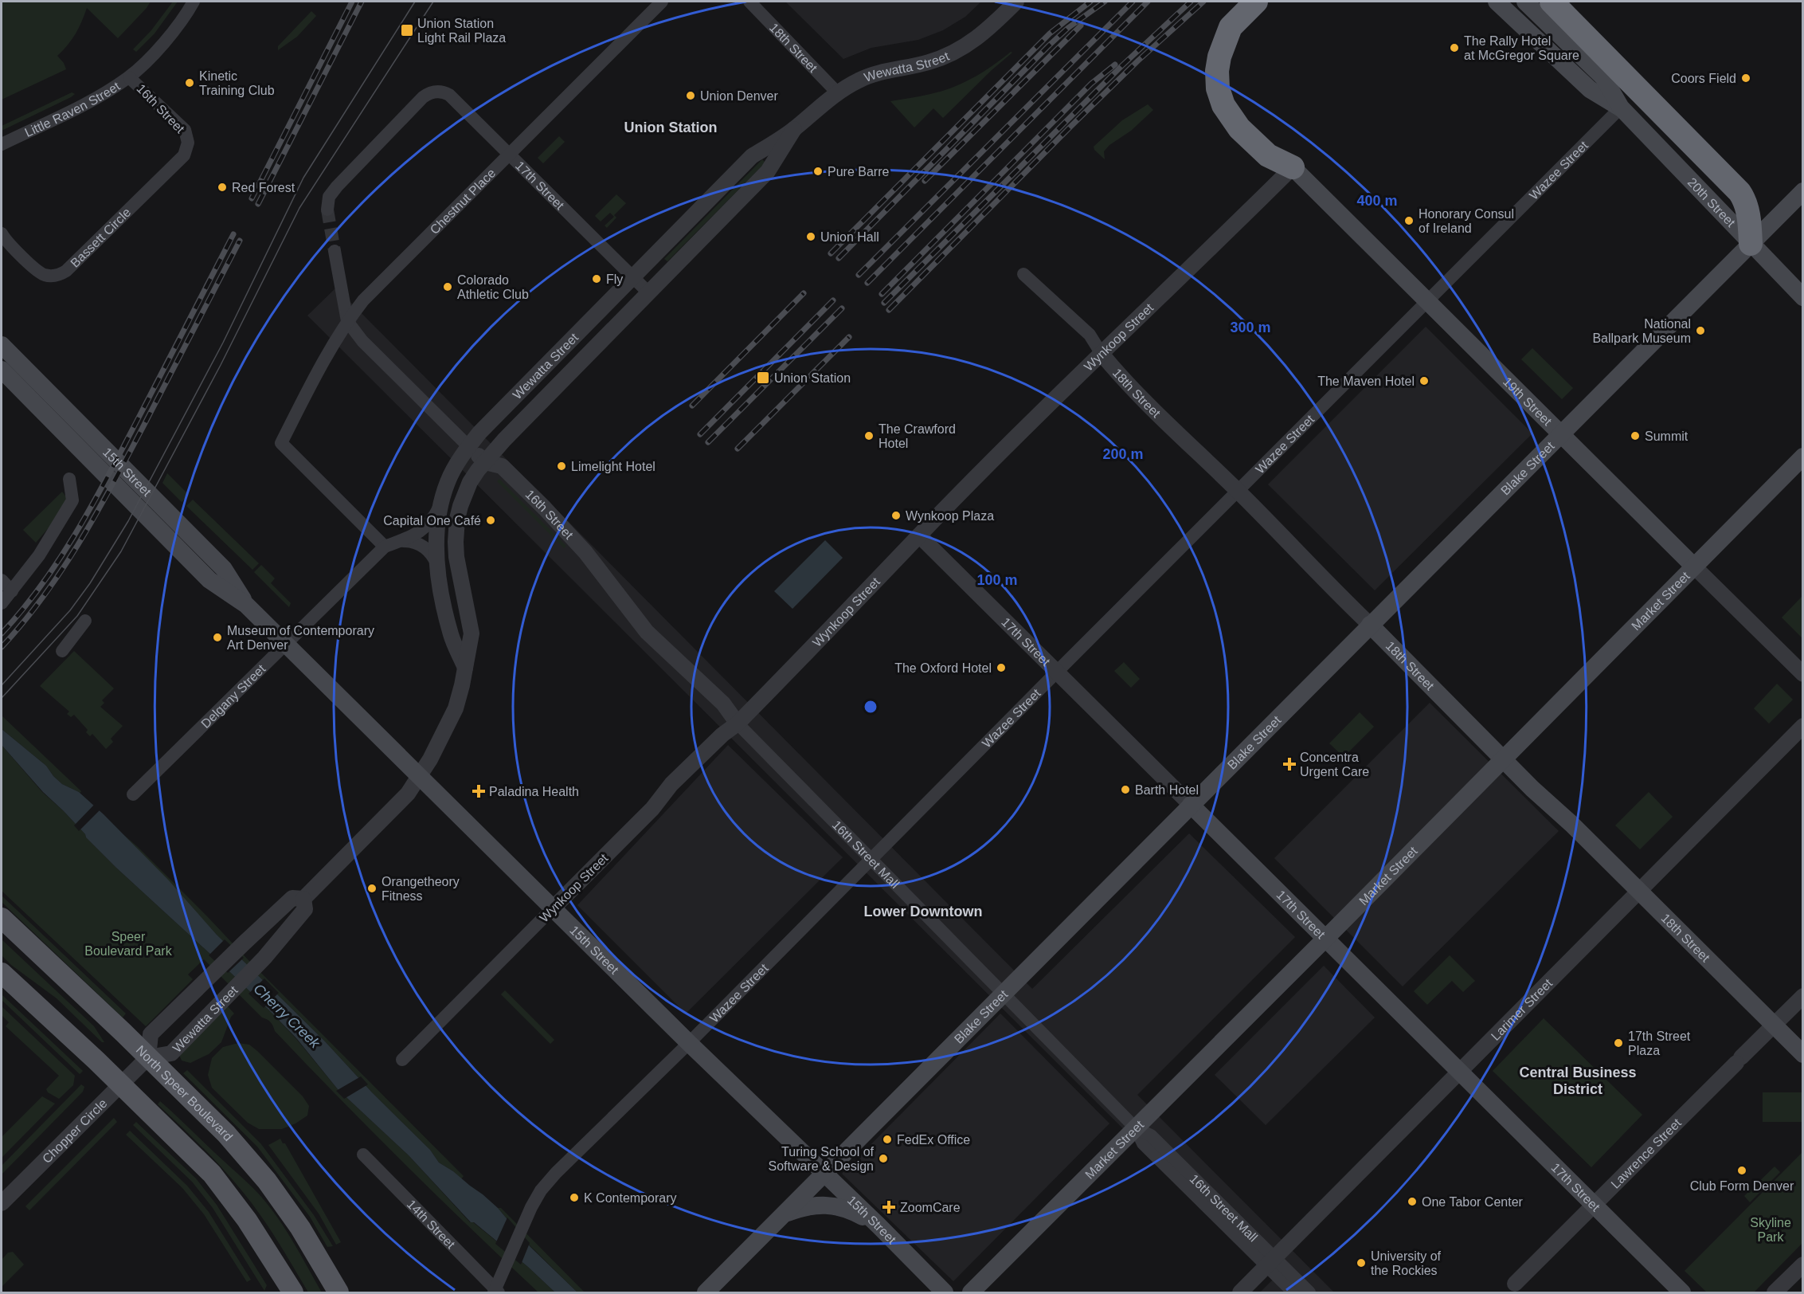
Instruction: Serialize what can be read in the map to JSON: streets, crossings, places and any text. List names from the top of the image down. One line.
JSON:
{"streets":{"main road":["18th Street","17th Street","20th Street","19th Street","Blake Street","15th Street","Market Street","North Speer Boulevard"],"street":["Wewatta Street","Little Raven Street","16th Street","Wazee Street","Chestnut Place","Bassett Circle","Wynkoop Street","Delgany Street","16th Street Mall","Larimer Street","Chopper Circle","Lawrence Street","14th Street"]},"crossings":[["18th Street","Wewatta Street"],["18th Street","Wazee Street"],["18th Street","Wynkoop Street"],["18th Street","Blake Street"],["18th Street","Market Street"],["18th Street","Larimer Street"],["18th Street","Lawrence Street"],["Wewatta Street","16th Street"],["Wewatta Street","17th Street"],["Wewatta Street","15th Street"],["Wewatta Street","Delgany Street"],["Wewatta Street","North Speer Boulevard"],["Wewatta Street","Chopper Circle"],["Little Raven Street","16th Street"],["16th Street","Chestnut Place"],["16th Street","Bassett Circle"],["16th Street","Wynkoop Street"],["16th Street","16th Street Mall"],["Wazee Street","17th Street"],["Wazee Street","20th Street"],["Wazee Street","19th Street"],["Wazee Street","15th Street"],["Wazee Street","16th Street Mall"],["Wazee Street","14th Street"],["17th Street","Chestnut Place"],["17th Street","Wynkoop Street"],["17th Street","Blake Street"],["17th Street","Market Street"],["17th Street","Larimer Street"],["17th Street","Lawrence Street"],["Chestnut Place","Delgany Street"],["20th Street","Blake Street"],["Wynkoop Street","19th Street"],["Wynkoop Street","15th Street"],["Wynkoop Street","16th Street Mall"],["19th Street","Blake Street"],["19th Street","Market Street"],["Blake Street","15th Street"],["Blake Street","16th Street Mall"],["15th Street","Delgany Street"],["Market Street","16th Street Mall"],["16th Street Mall","Larimer Street"],["North Speer Boulevard","Chopper Circle"]],"districts":["Union Station","Lower Downtown","Central Business District"],"water":["Cherry Creek"],"parks":["Speer Boulevard Park","Skyline Park"],"places":{"transit":["Union Station Light Rail Plaza","Union Station"],"other":["The Rally Hotel at McGregor Square","Coors Field","Kinetic Training Club","Union Denver","Pure Barre","Red Forest","Honorary Consul of Ireland","Union Hall","Fly","Colorado Athletic Club","National Ballpark Museum","The Maven Hotel","The Crawford Hotel","Summit","Limelight Hotel","Wynkoop Plaza","Capital One Café","Museum of Contemporary Art Denver","The Oxford Hotel","Barth Hotel","Orangetheory Fitness","17th Street Plaza","FedEx Office","Turing School of Software & Design","Club Form Denver","K Contemporary","One Tabor Center","University of the Rockies"],"health":["Concentra Urgent Care","Paladina Health","ZoomCare"]},"rings":["400 m","300 m","200 m","100 m"]}
